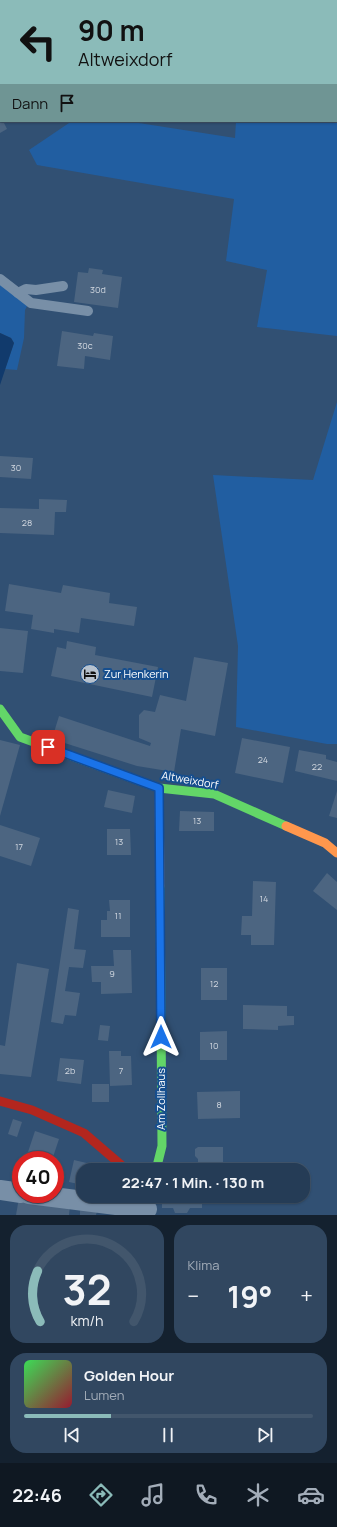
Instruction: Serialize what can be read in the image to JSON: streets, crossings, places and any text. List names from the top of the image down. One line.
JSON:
{"streets":{"street":["Altweixdorf","Am Zollhaus"]},"crossings":[["Altweixdorf","Am Zollhaus"]],"places":{"hotel":["Zur Henkerin"]},"house_numbers":["30d","30c","30","28","24","22","13","13","17","14","11","9","12","10","2b","7","8"],"page":{"turn":["90 m","Altweixdorf"],"then":"Dann","limit":"40","trip":"22:47 · 1 Min. · 130 m","tile":"Klima","heat":["−","19°","+"],"song":["Golden Hour","Lumen"],"tabs":"22:46","gauge":["32","km/h"]}}
